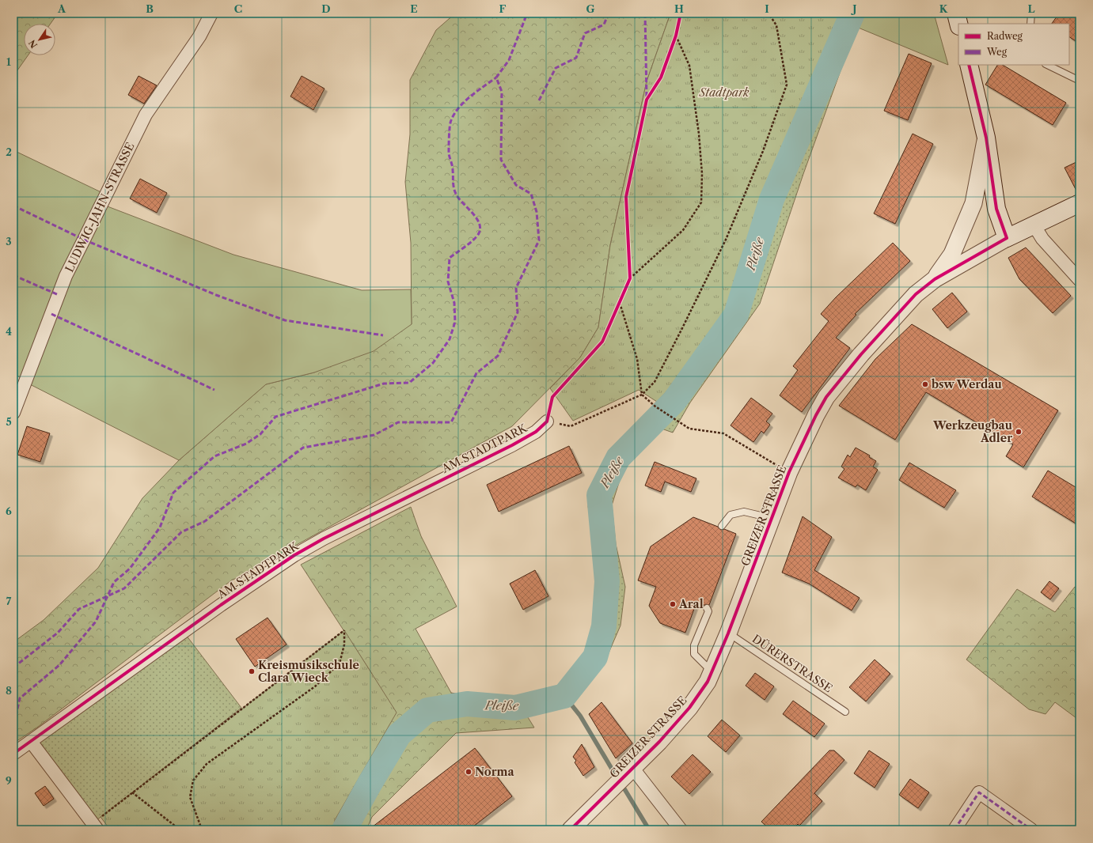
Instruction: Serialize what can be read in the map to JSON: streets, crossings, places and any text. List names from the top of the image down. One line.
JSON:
{"streets":{"main road":["GREIZER STRASSE"],"street":["LUDWIG-JAHN-STRASSE","AM STADTPARK"],"lane":["DÜRERSTRASSE"]},"crossings":[["GREIZER STRASSE","DÜRERSTRASSE"]],"water":["Pleiße"],"parks":["Stadtpark"],"places":["bsw Werdau","Werkzeugbau Adler","Aral","Kreismusikschule Clara Wieck","Norma"],"legend":["Radweg","Weg"],"north":"bottom left","grid":{"columns":["A","B","C","D","E","F","G","H","I","J","K","L"],"rows":["1","2","3","4","5","6","7","8","9"]}}
